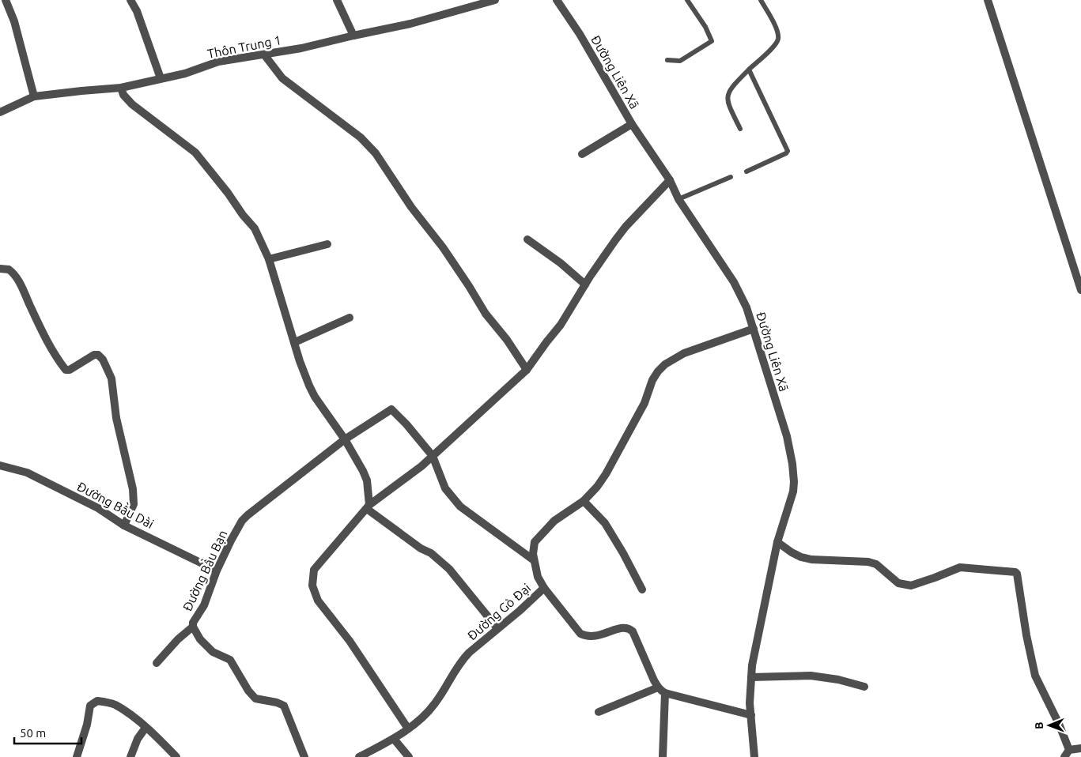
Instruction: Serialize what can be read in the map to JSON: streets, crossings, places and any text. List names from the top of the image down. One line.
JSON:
{"streets":{"street":["Thôn Trung 1","Đường Liên Xã","Đường Bầu Dài","Đường Bầu Bạn","Đường Gò Đại"]},"crossings":[["Đường Liên Xã","Đường Gò Đại"],["Đường Bầu Dài","Đường Bầu Bạn"]],"scale_bar":"50 m","north":"left"}
